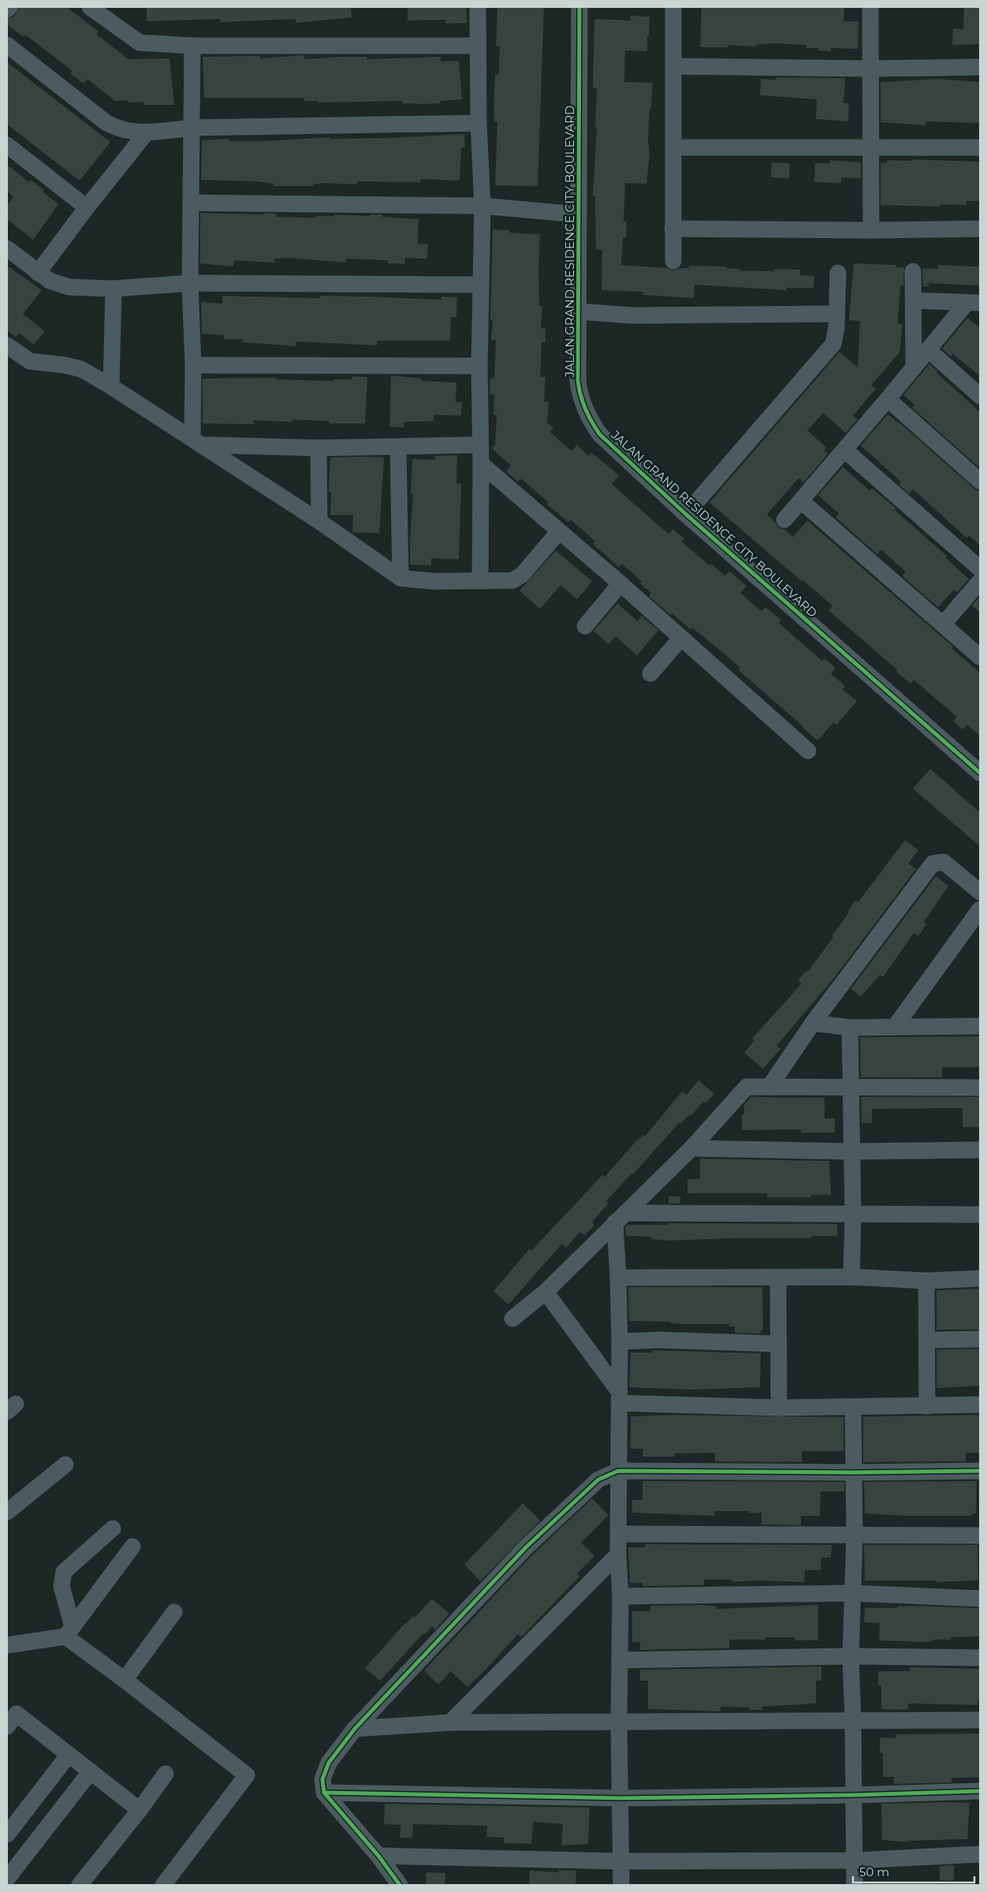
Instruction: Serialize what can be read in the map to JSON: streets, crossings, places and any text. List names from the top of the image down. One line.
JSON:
{"streets":{"street":["JALAN GRAND RESIDENCE CITY BOULEVARD"]},"scale_bar":"50 m"}
